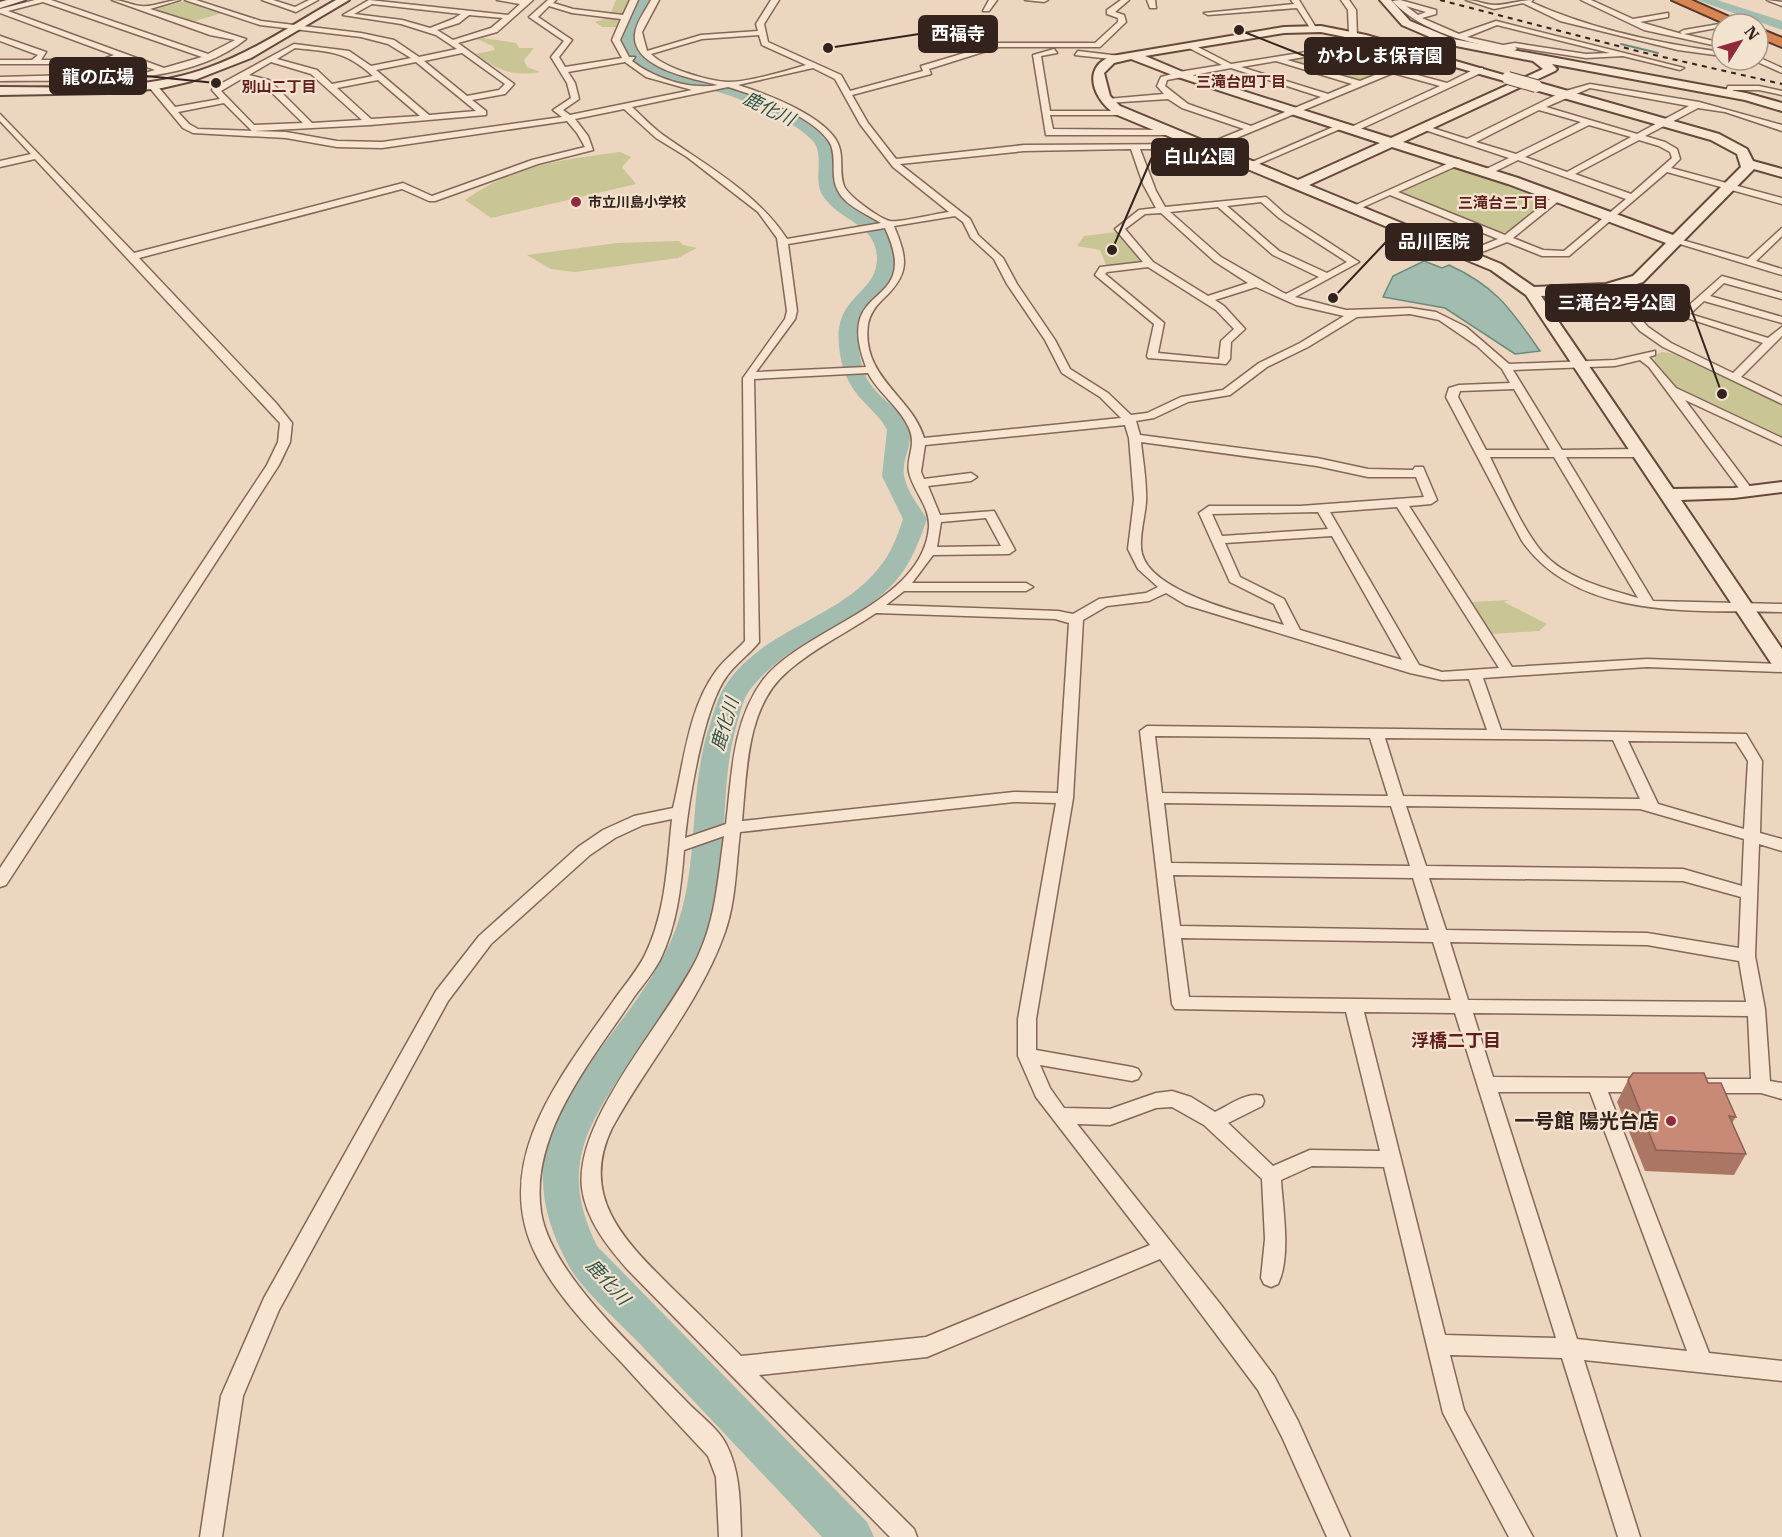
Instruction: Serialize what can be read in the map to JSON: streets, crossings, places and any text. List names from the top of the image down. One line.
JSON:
{"districts":["三滝台四丁目","別山二丁目","三滝台三丁目","浮橋二丁目"],"water":["鹿化川"],"places":["かわしま保育園","西福寺","龍の広場","市立川島小学校","白山公園","品川医院","三滝台2号公園","一号館 陽光台店"],"north":"top right"}
